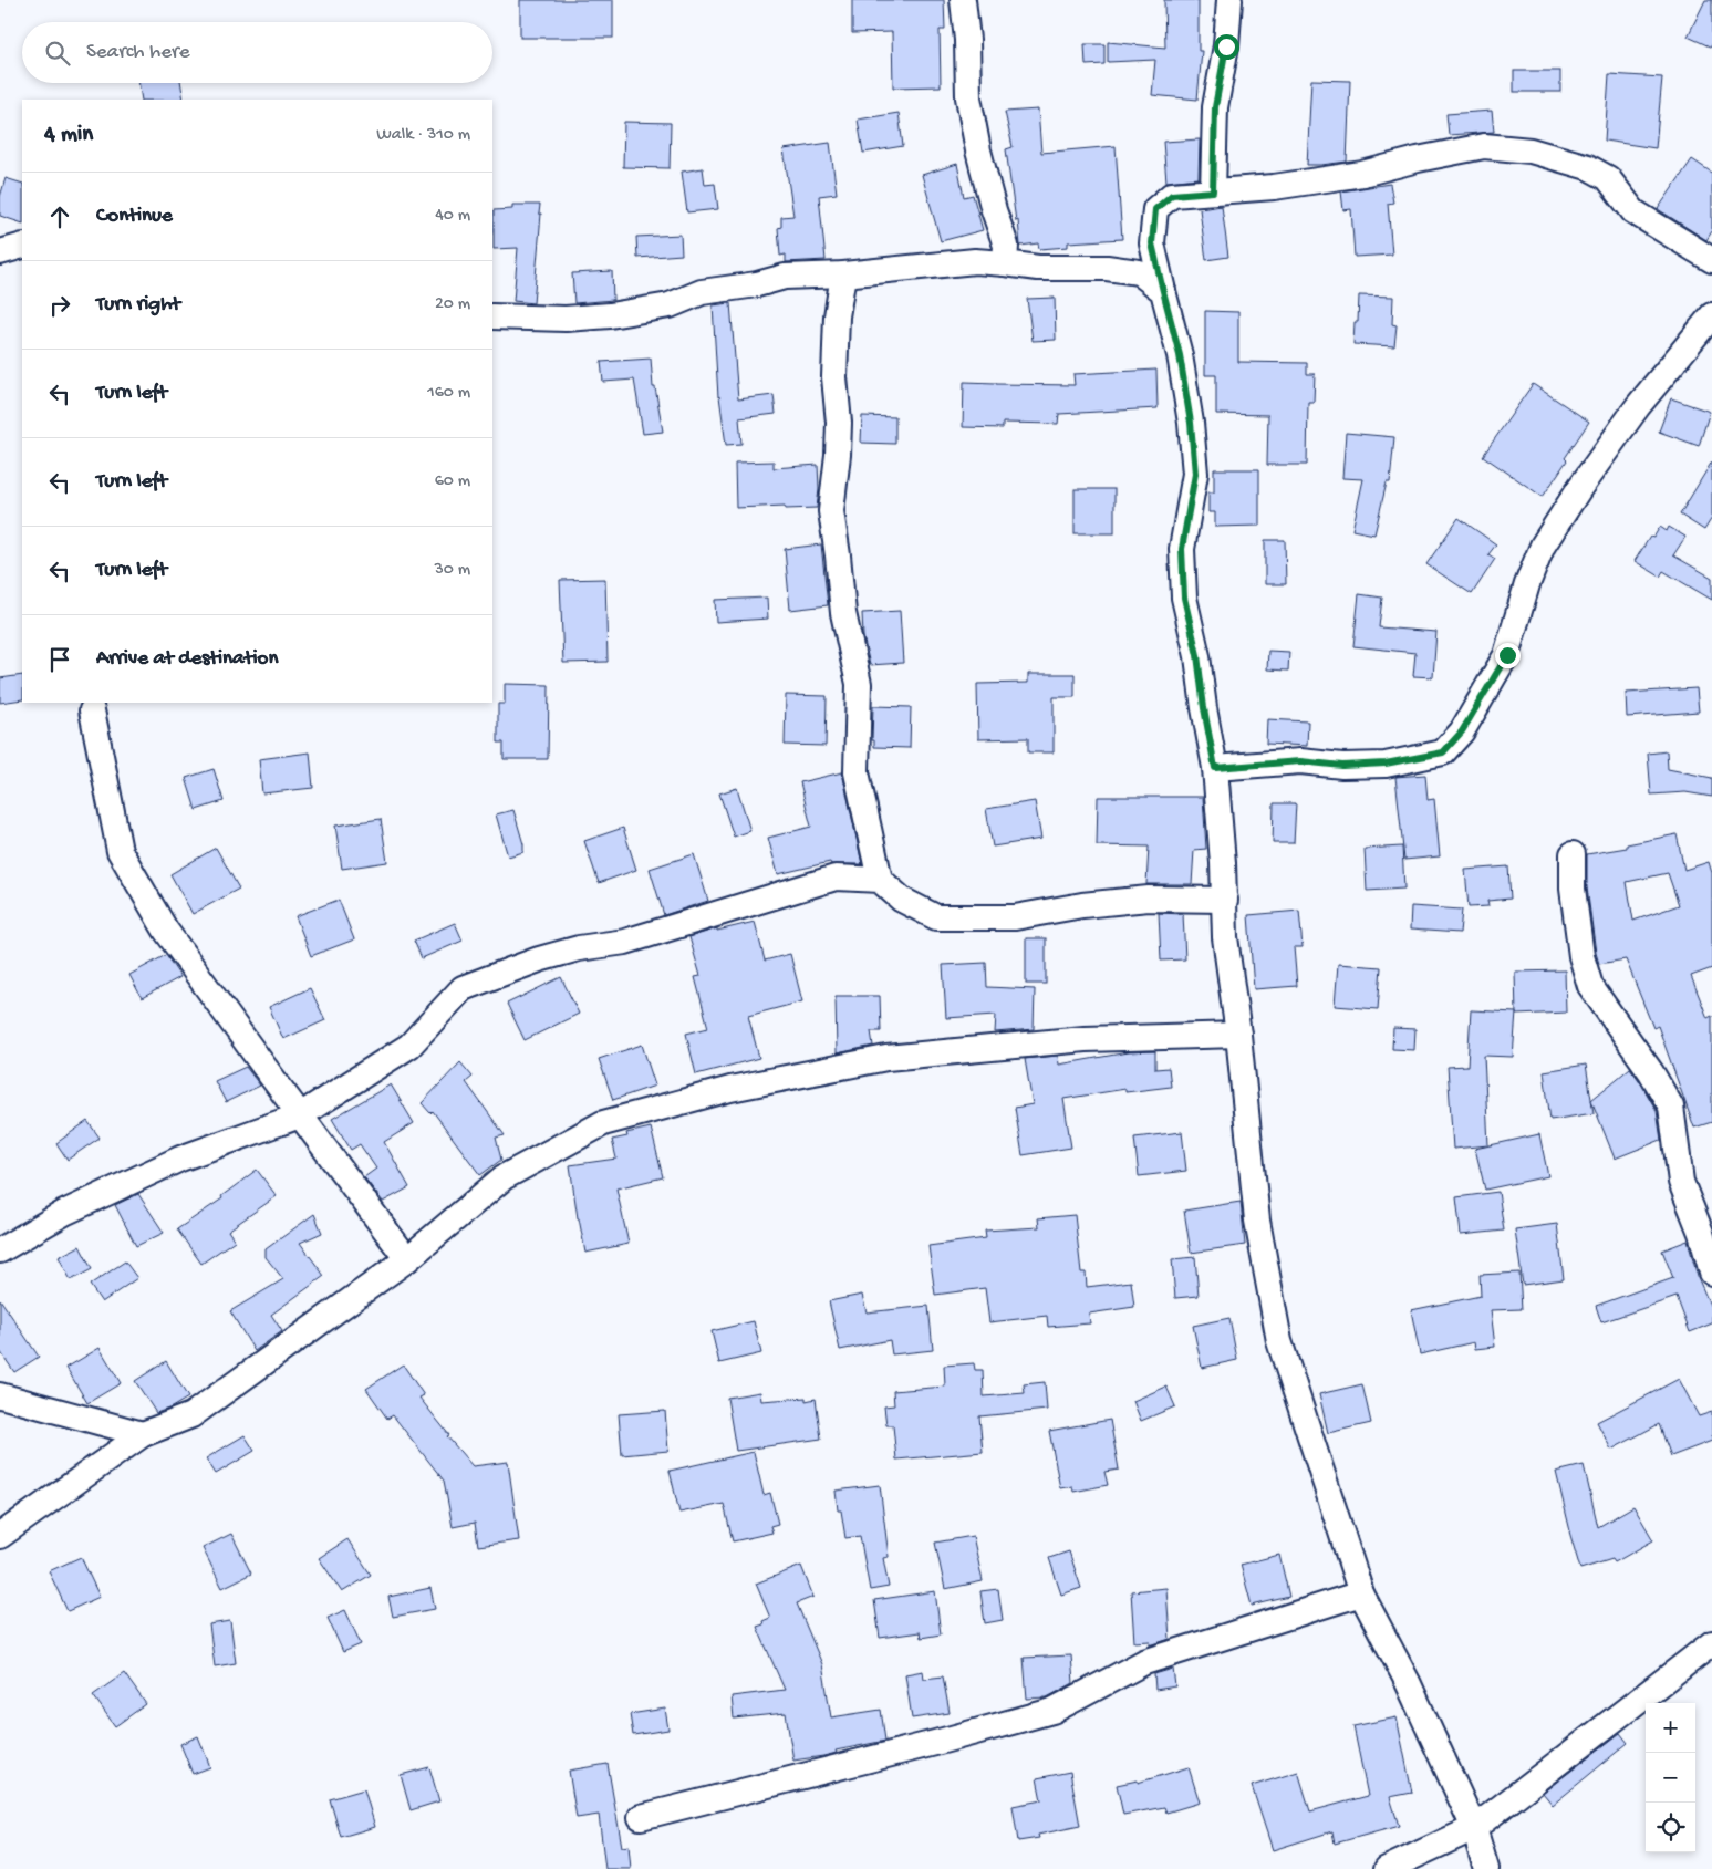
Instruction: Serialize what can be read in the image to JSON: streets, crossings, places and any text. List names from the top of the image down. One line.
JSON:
{"page":{"search":"Search here","heading":["4 min","Walk · 310 m"],"list":[["Continue","40 m"],["Turn right","20 m"],["Turn left","160 m"],["Turn left","60 m"],["Turn left","30 m"],"Arrive at destination"],"map_buttons":["+","−"]}}
